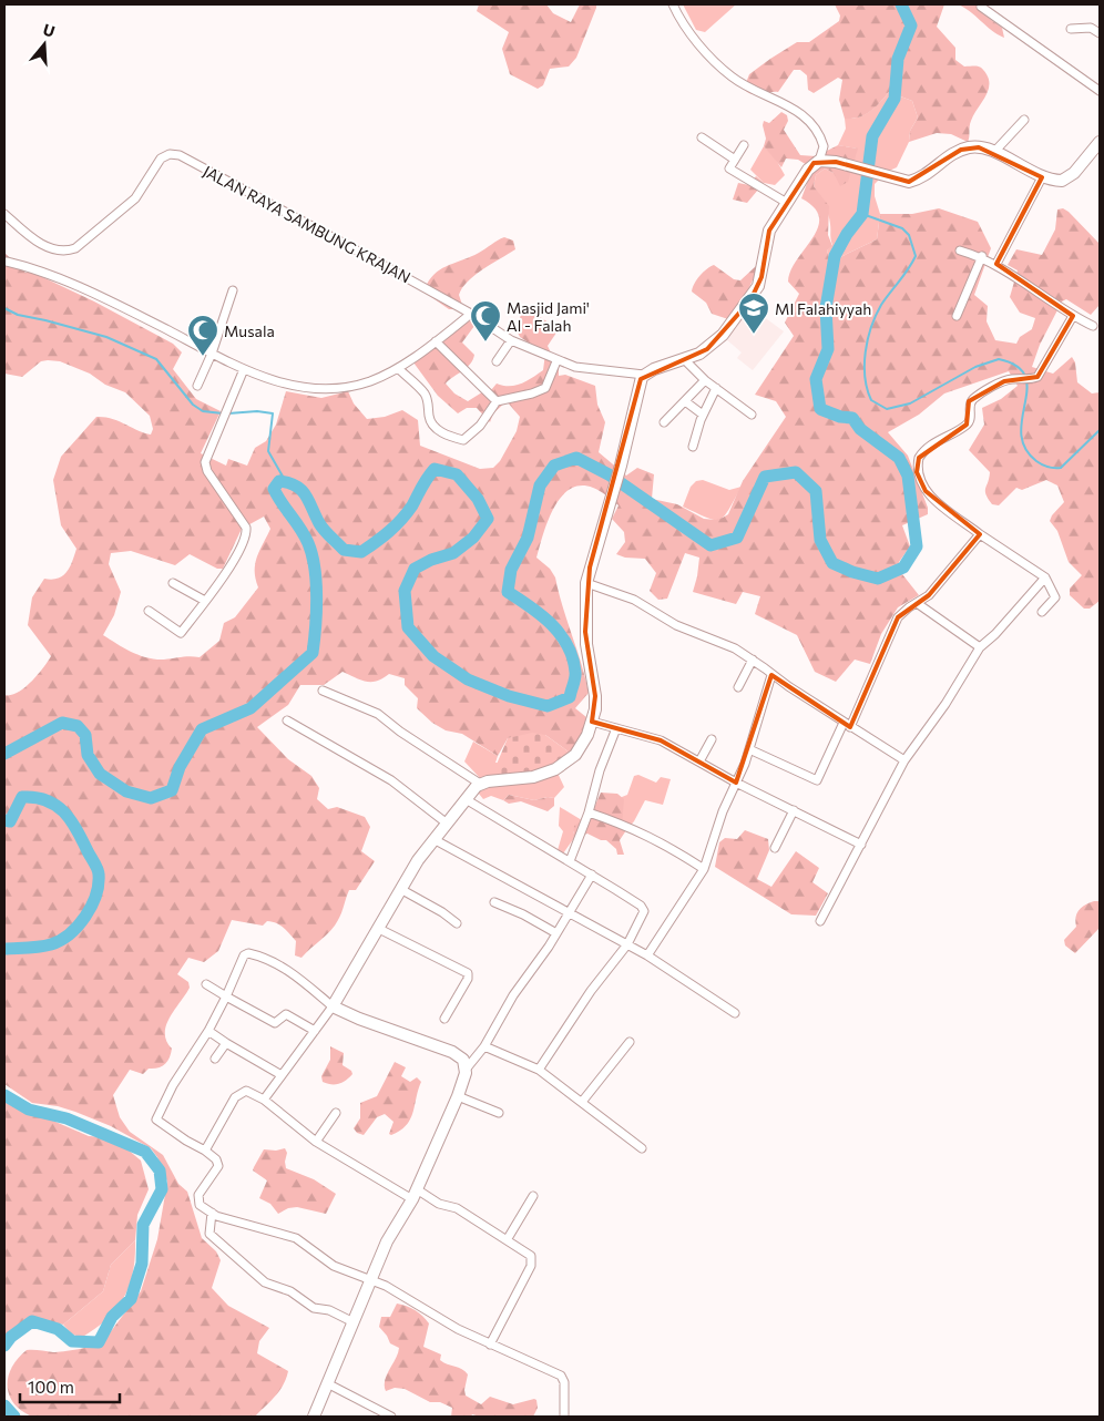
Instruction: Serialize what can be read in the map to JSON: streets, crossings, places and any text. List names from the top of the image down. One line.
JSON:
{"streets":{"street":["JALAN RAYA SAMBUNG KRAJAN"]},"places":{"school or university":["MI Falahiyyah"],"mosque":["Masjid Jami' Al - Falah","Musala"]},"scale_bar":"100 m","north":"top"}
